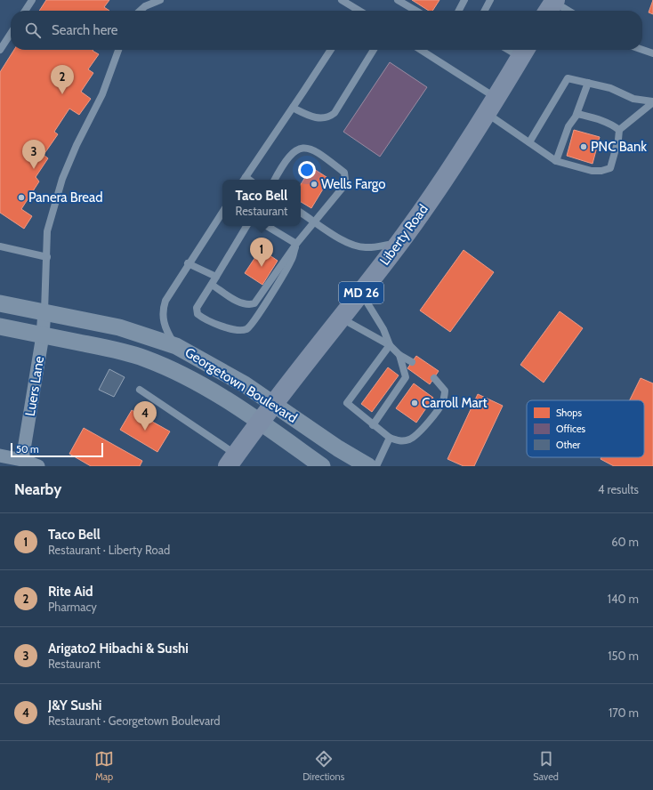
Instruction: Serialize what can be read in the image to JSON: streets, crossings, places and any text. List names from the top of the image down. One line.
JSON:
{"streets":{"main road":["Liberty Road","MD 26"],"street":["Georgetown Boulevard","Luers Lane"]},"crossings":[["Liberty Road","Georgetown Boulevard"],["Georgetown Boulevard","Luers Lane"]],"places":["PNC Bank","Wells Fargo","Panera Bread","Carroll Mart"],"legend":["Shops","Offices","Other"],"scale_bar":"50 m","page":{"search":"Search here","pins":["2","3","1","4"],"popup":["Taco Bell","Restaurant"],"scale":"50 m","heading":["Nearby","4 results"],"list":[{"mark":"1","name":"Taco Bell","note":"Restaurant · Liberty Road","value":"60 m"},{"mark":"2","name":"Rite Aid","note":"Pharmacy","value":"140 m"},{"mark":"3","name":"Arigato2 Hibachi & Sushi","note":"Restaurant","value":"150 m"},{"mark":"4","name":"J&Y Sushi","note":"Restaurant · Georgetown Boulevard","value":"170 m"}],"nav":["Map","Directions","Saved"]}}
